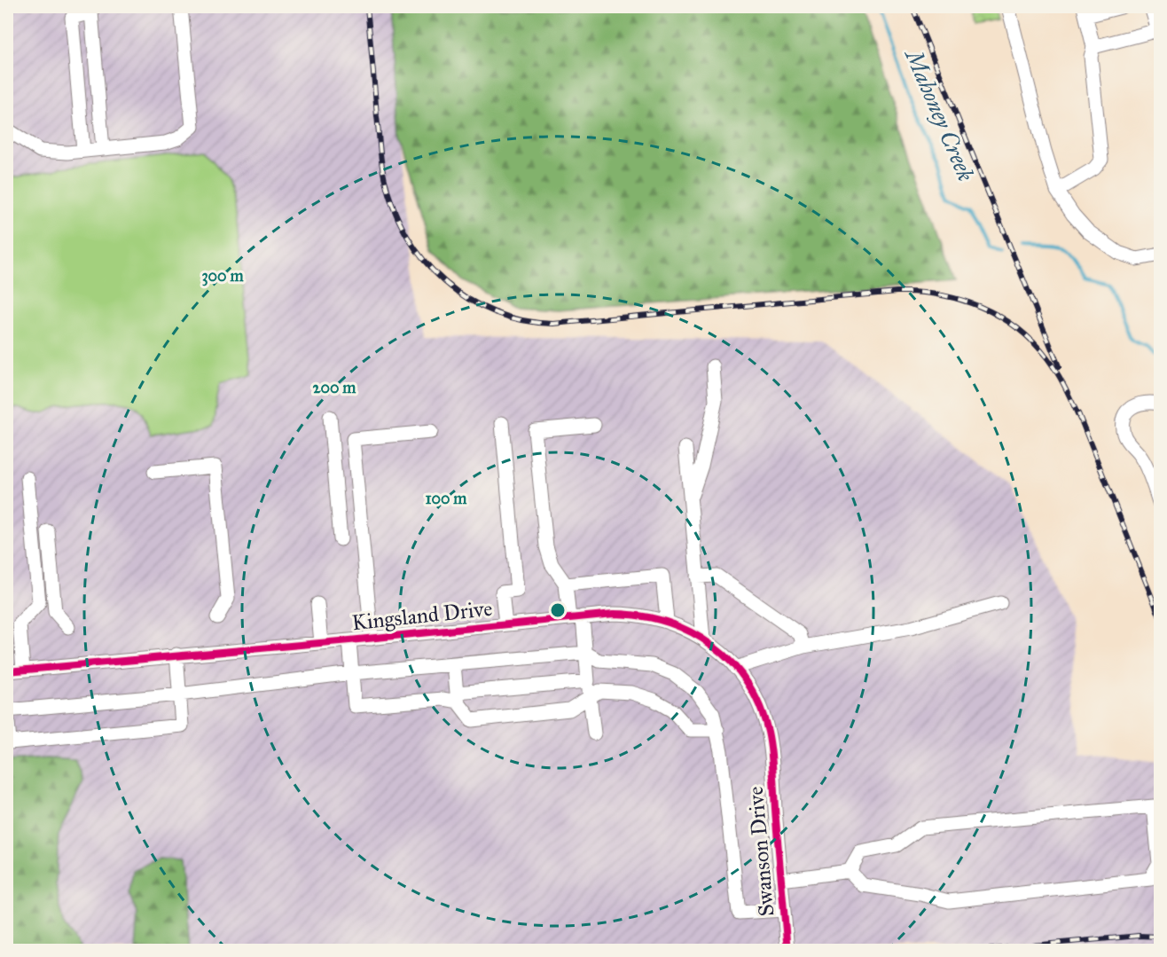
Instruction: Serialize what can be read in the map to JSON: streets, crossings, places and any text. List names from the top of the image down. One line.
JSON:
{"streets":{"street":["Kingsland Drive","Swanson Drive"]},"crossings":[["Kingsland Drive","Swanson Drive"]],"water":["Mahoney Creek"],"rings":["300 m","200 m","100 m"]}
